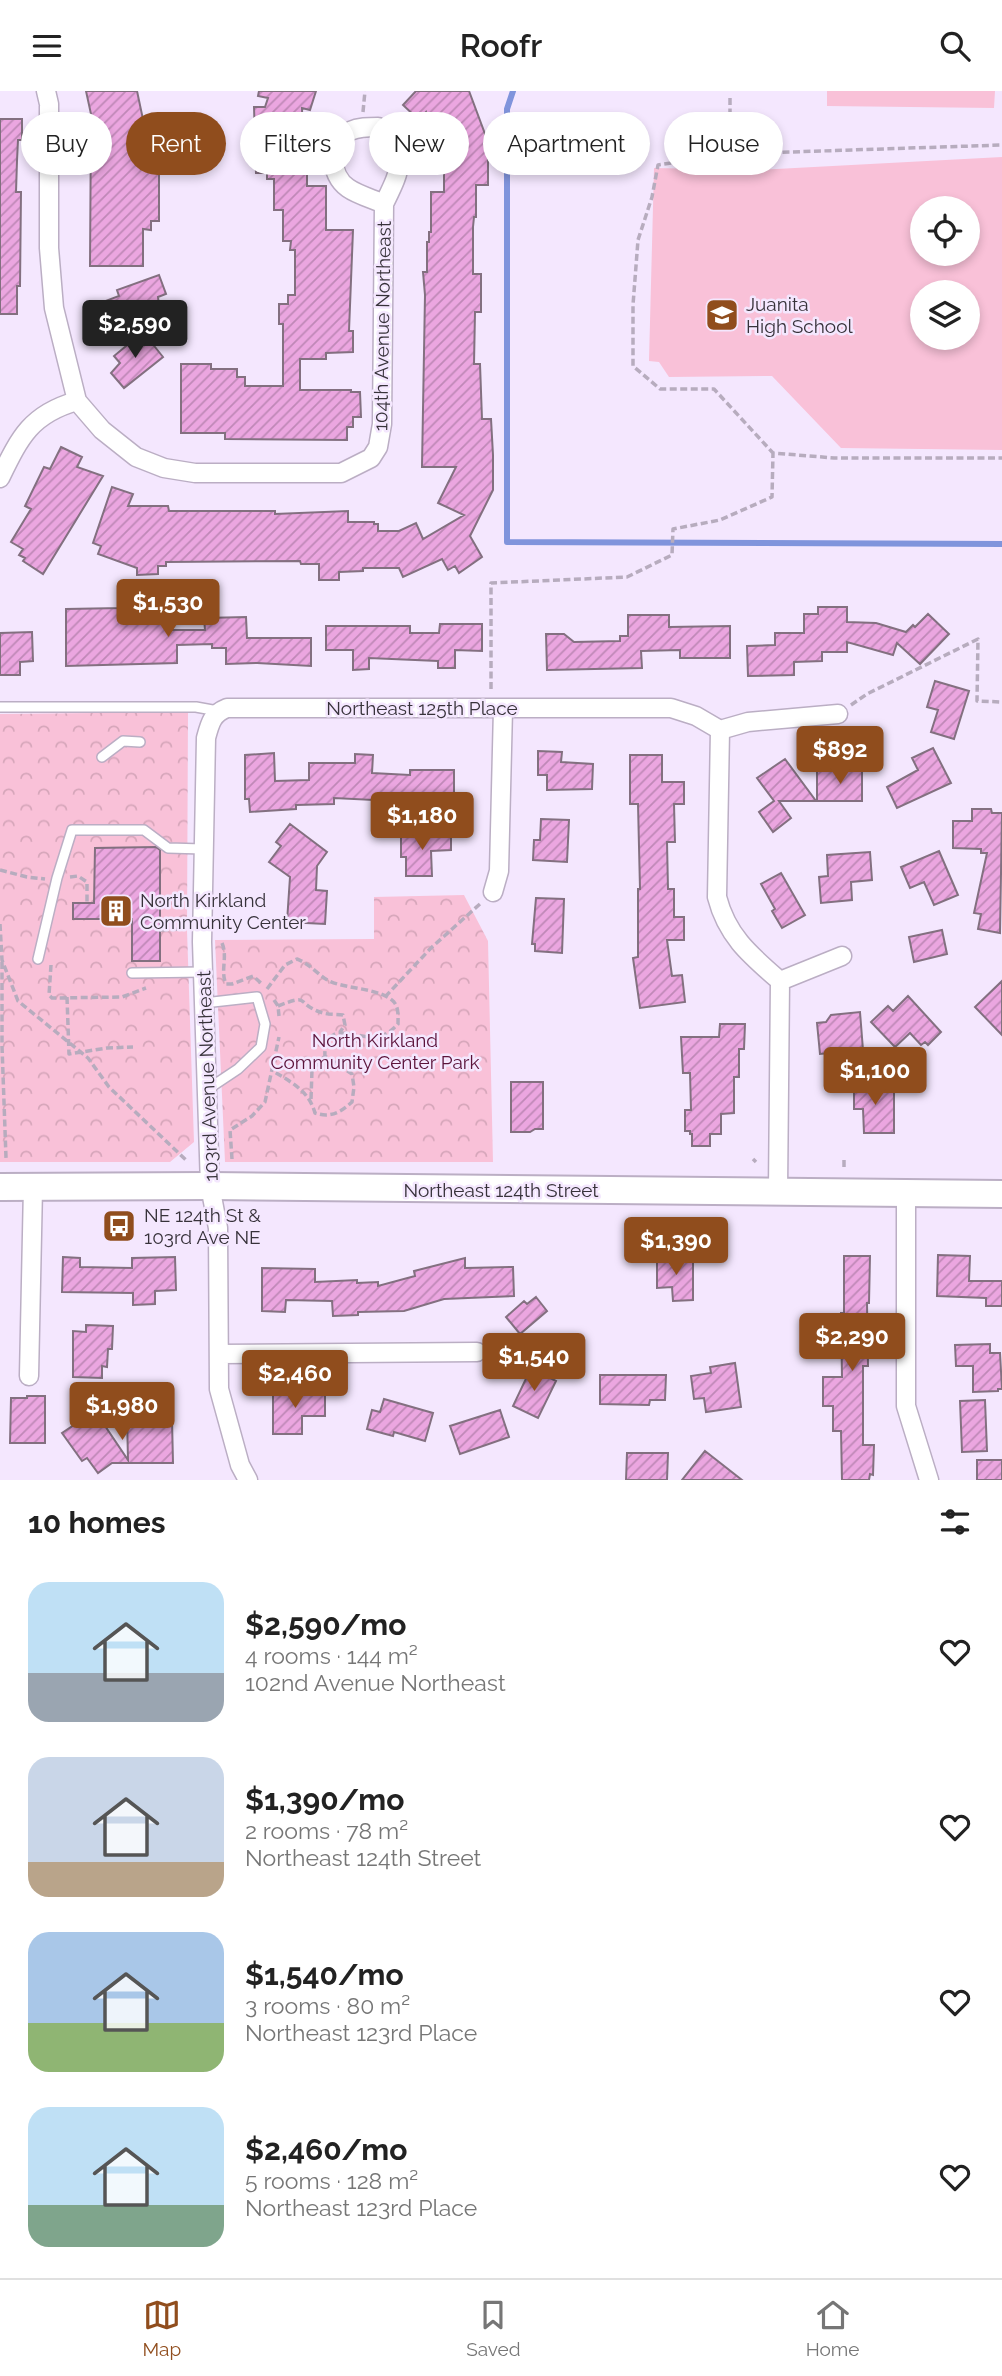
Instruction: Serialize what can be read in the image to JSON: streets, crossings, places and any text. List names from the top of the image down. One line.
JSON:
{"streets":{"main road":["Northeast 124th Street"],"street":["104th Avenue Northeast","Northeast 125th Place","103rd Avenue Northeast"]},"crossings":[["Northeast 125th Place","103rd Avenue Northeast"],["103rd Avenue Northeast","Northeast 124th Street"]],"parks":["North Kirkland Community Center Park"],"places":{"school or university":["Juanita High School"],"building":["North Kirkland Community Center"],"bus stop":["NE 124th St & 103rd Ave NE"]},"page":{"header":"Roofr","chip":["Buy","Rent","Filters","New","Apartment","House"],"price":["$2,590","$1,530","$892","$1,180","$1,100","$1,390","$2,290","$1,540","$2,460","$1,980"],"heading":"10 homes","list":[{"name":"$2,590/mo","note":"4 rooms · 144 m² · 102nd Avenue Northeast"},{"name":"$1,390/mo","note":"2 rooms · 78 m² · Northeast 124th Street"},{"name":"$1,540/mo","note":"3 rooms · 80 m² · Northeast 123rd Place"},{"name":"$2,460/mo","note":"5 rooms · 128 m² · Northeast 123rd Place"}],"tabs":["Map","Saved","Home"]}}
